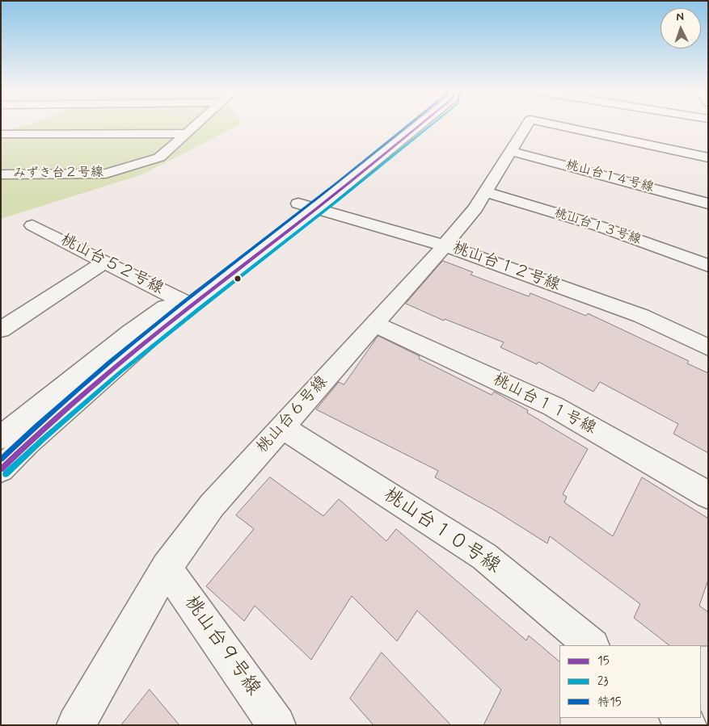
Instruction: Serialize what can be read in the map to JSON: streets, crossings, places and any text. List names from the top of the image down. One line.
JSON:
{"streets":{"street":["みずき台２号線","桃山台１４号線","桃山台１３号線","桃山台５２号線","桃山台１２号線","桃山台１１号線","桃山台６号線","桃山台１０号線","桃山台９号線"]},"crossings":[["桃山台１４号線","桃山台６号線"],["桃山台１３号線","桃山台６号線"],["桃山台１２号線","桃山台６号線"],["桃山台１１号線","桃山台６号線"],["桃山台６号線","桃山台１０号線"],["桃山台６号線","桃山台９号線"]],"lines":["transit line 15","transit line 23","transit line 特15"],"legend":["15","23","特15"],"north":"top"}
